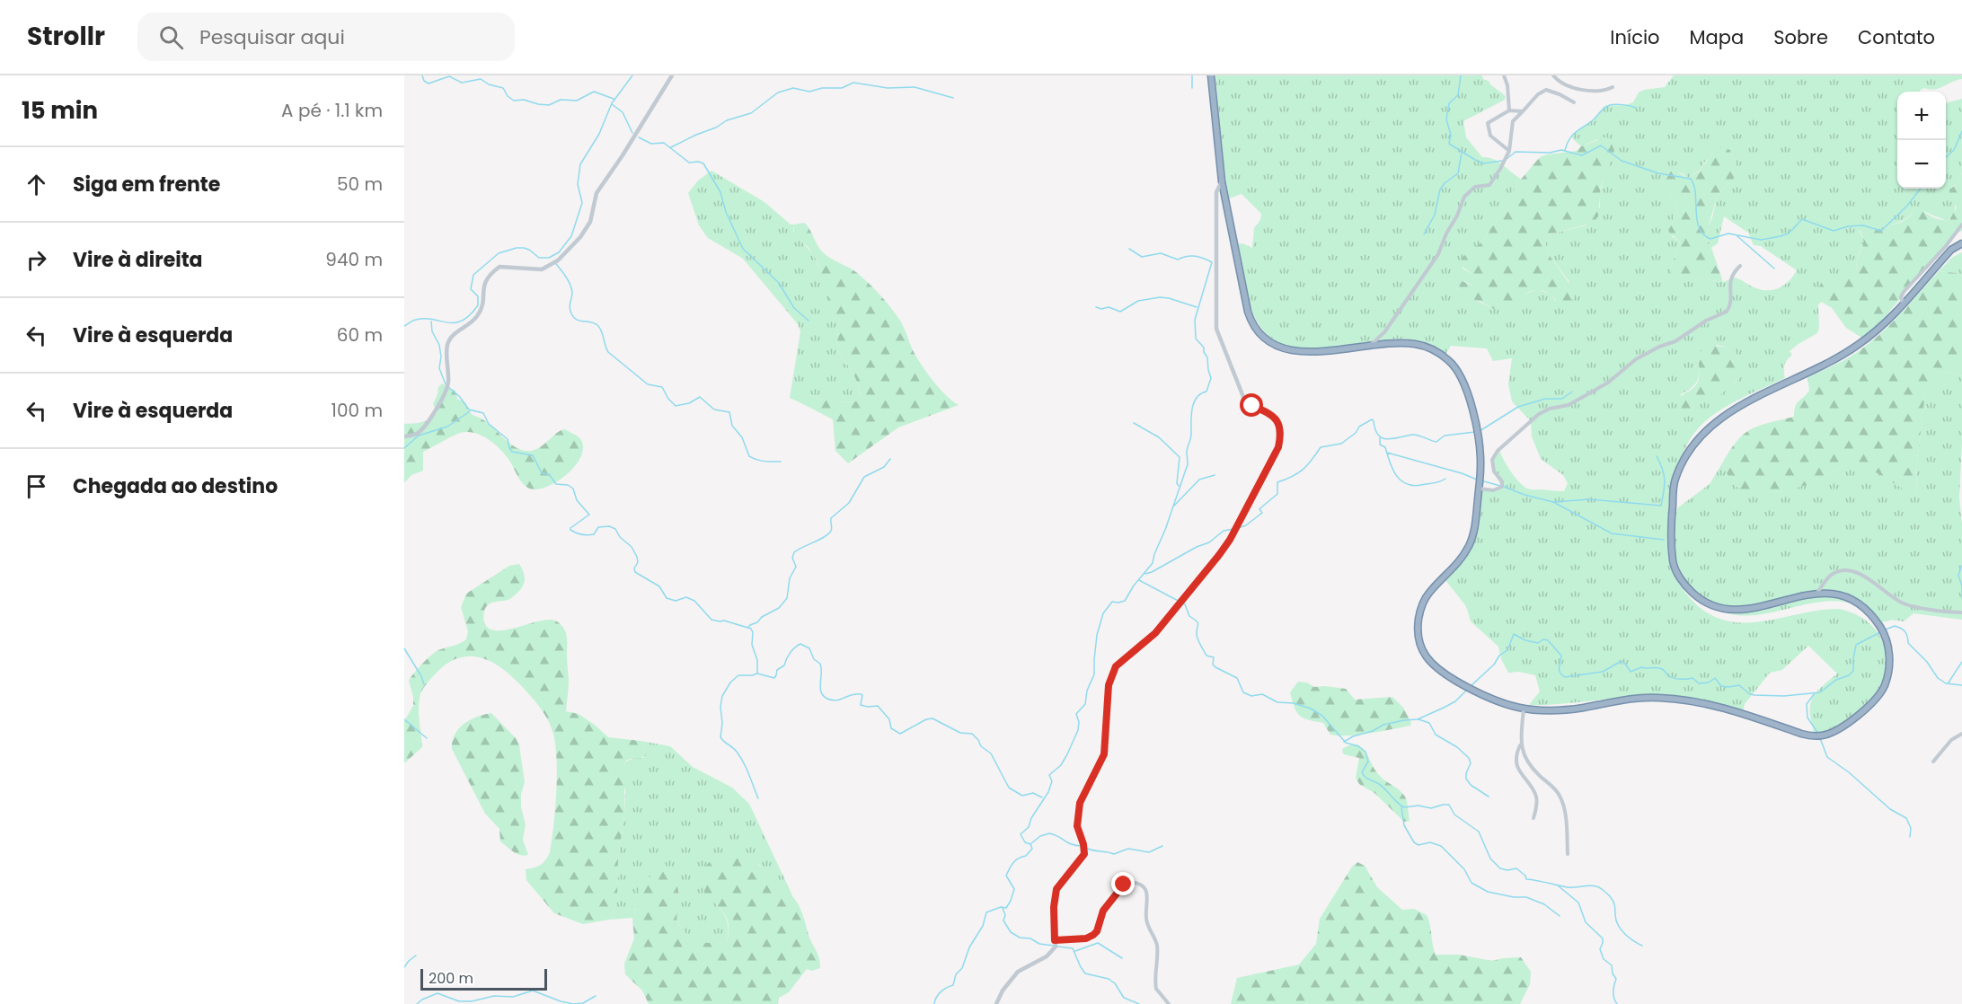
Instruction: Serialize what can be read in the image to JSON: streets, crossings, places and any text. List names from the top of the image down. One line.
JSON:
{"scale_bar":"200 m","page":{"header":"Strollr","search":"Pesquisar aqui","nav":["Início","Mapa","Sobre","Contato"],"heading":["15 min","A pé · 1.1 km"],"map_buttons":["+","−"],"list":[["Siga em frente","50 m"],["Vire à direita","940 m"],["Vire à esquerda","60 m"],["Vire à esquerda","100 m"],"Chegada ao destino"],"scale":"200 m"}}
